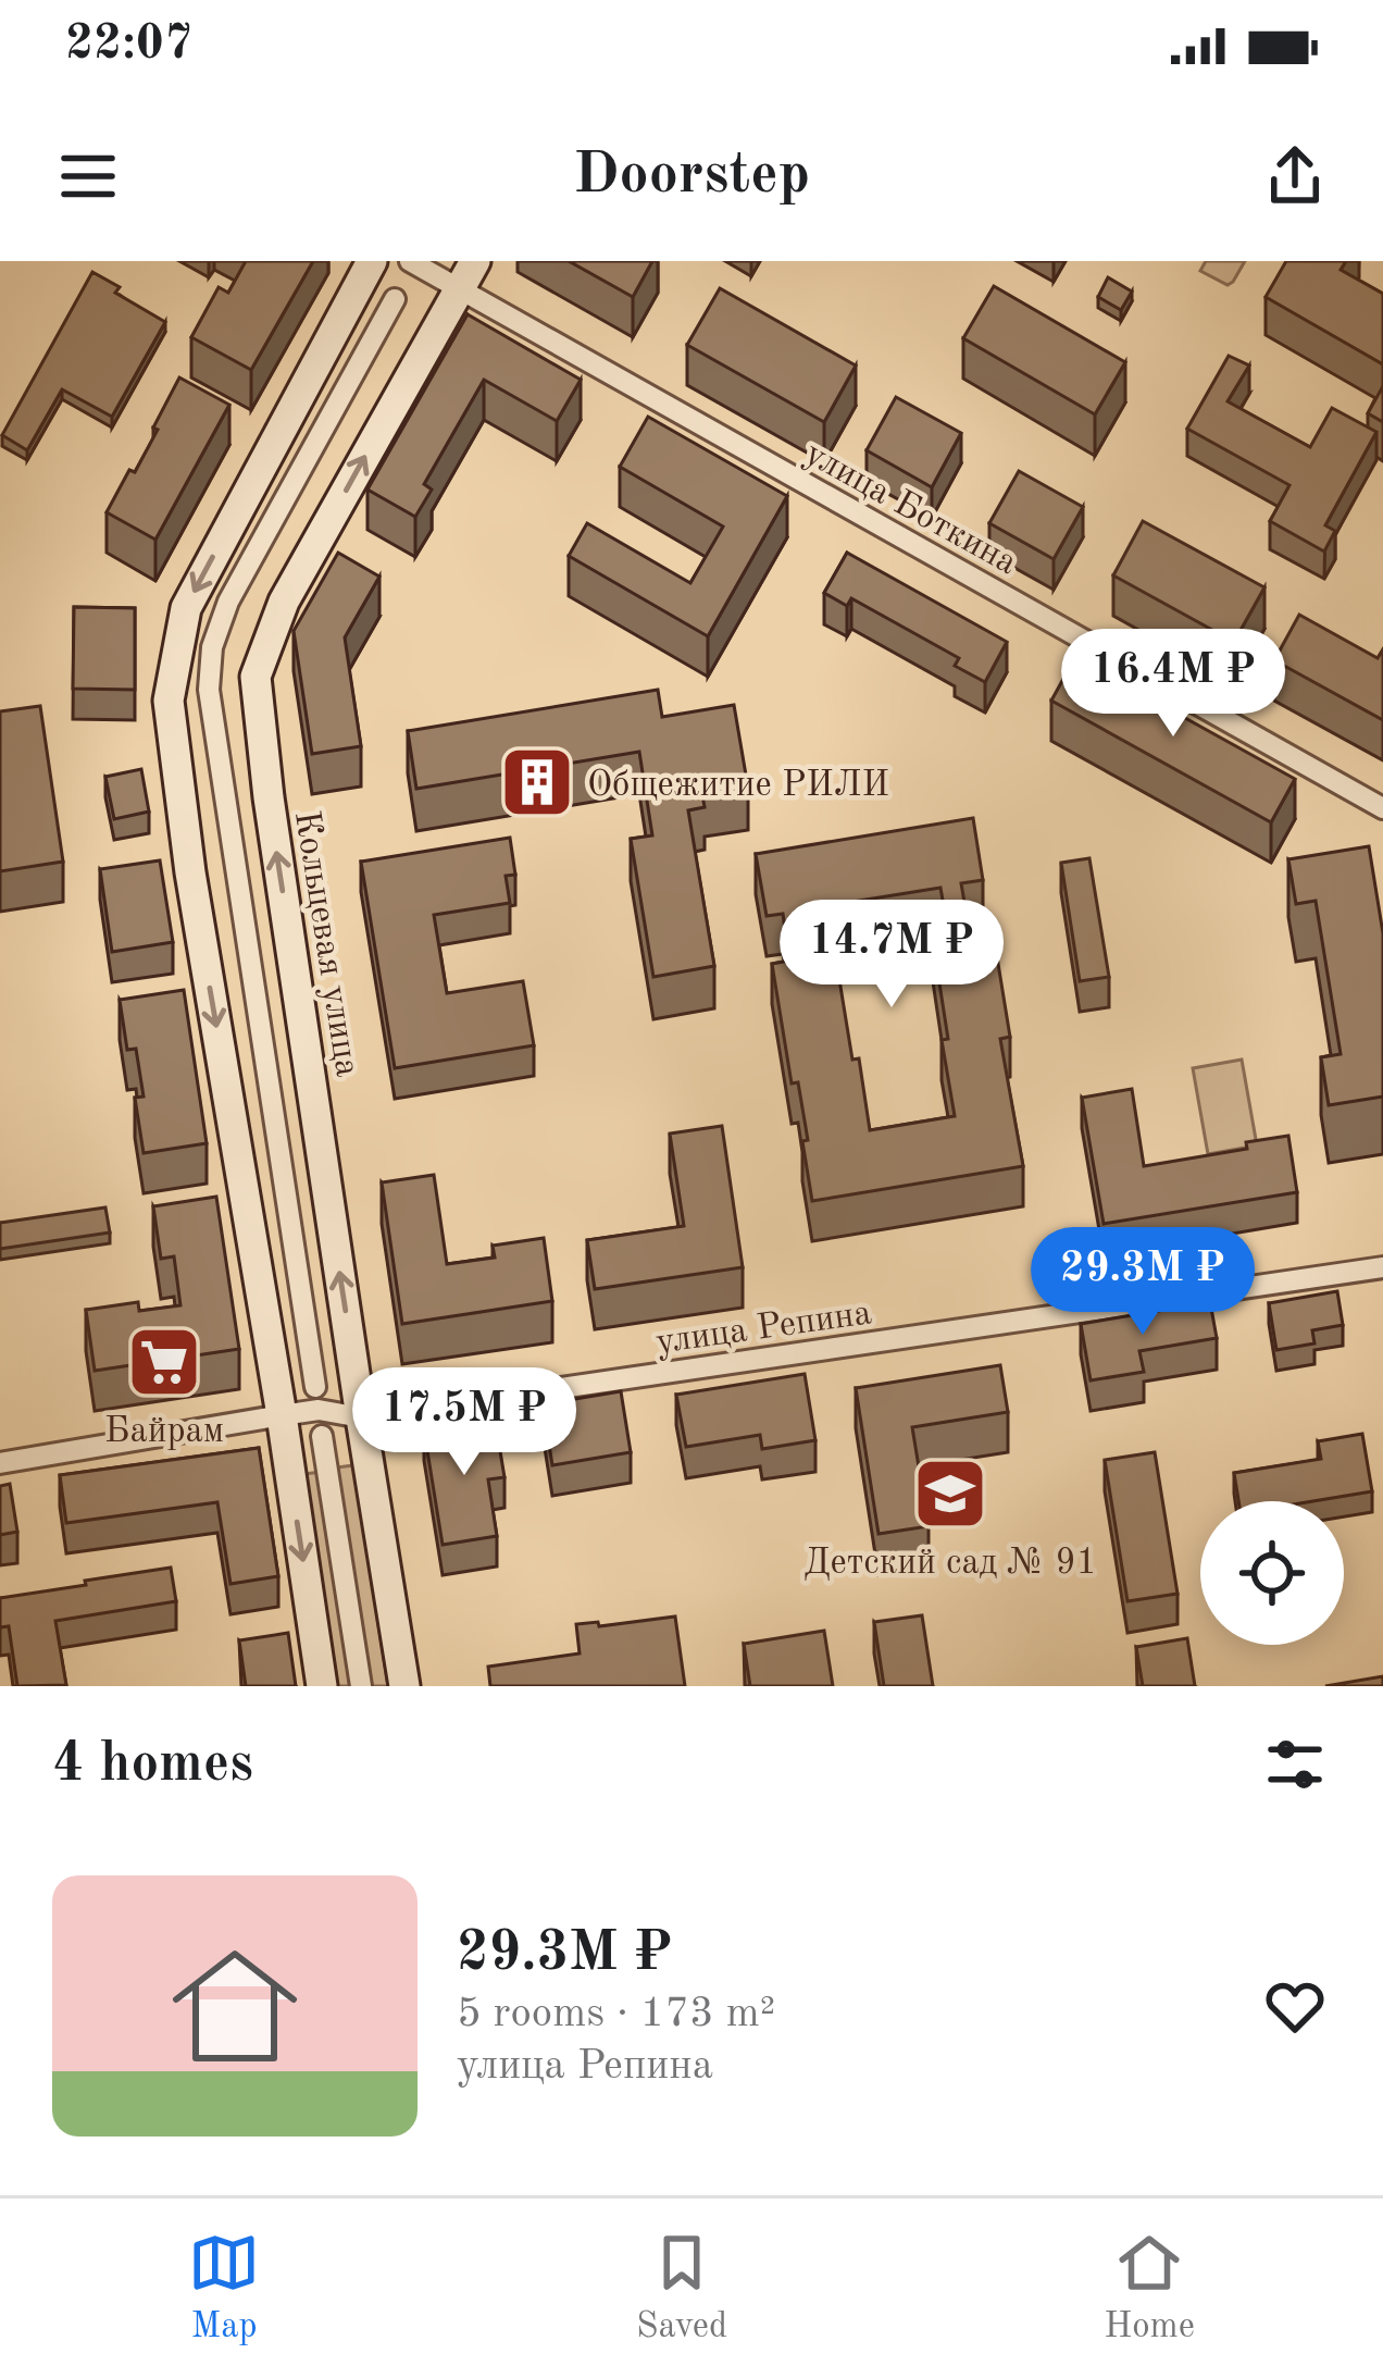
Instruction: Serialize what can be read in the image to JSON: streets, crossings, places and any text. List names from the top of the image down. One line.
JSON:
{"streets":{"main road":["Кольцевая улица"],"street":["улица Боткина","улица Репина"]},"crossings":[["улица Боткина","Кольцевая улица"],["Кольцевая улица","улица Репина"]],"places":{"building":["Общежитие РИЛИ"],"supermarket":["Байрам"],"school or university":["Детский сад № 91"]},"page":{"status":"22:07","header":"Doorstep","price":["16.4M ₽","14.7M ₽","29.3M ₽","17.5M ₽"],"heading":"4 homes","list":[{"name":"29.3M ₽","note":"5 rooms · 173 m² · улица Репина"}],"tabs":["Map","Saved","Home"]}}
